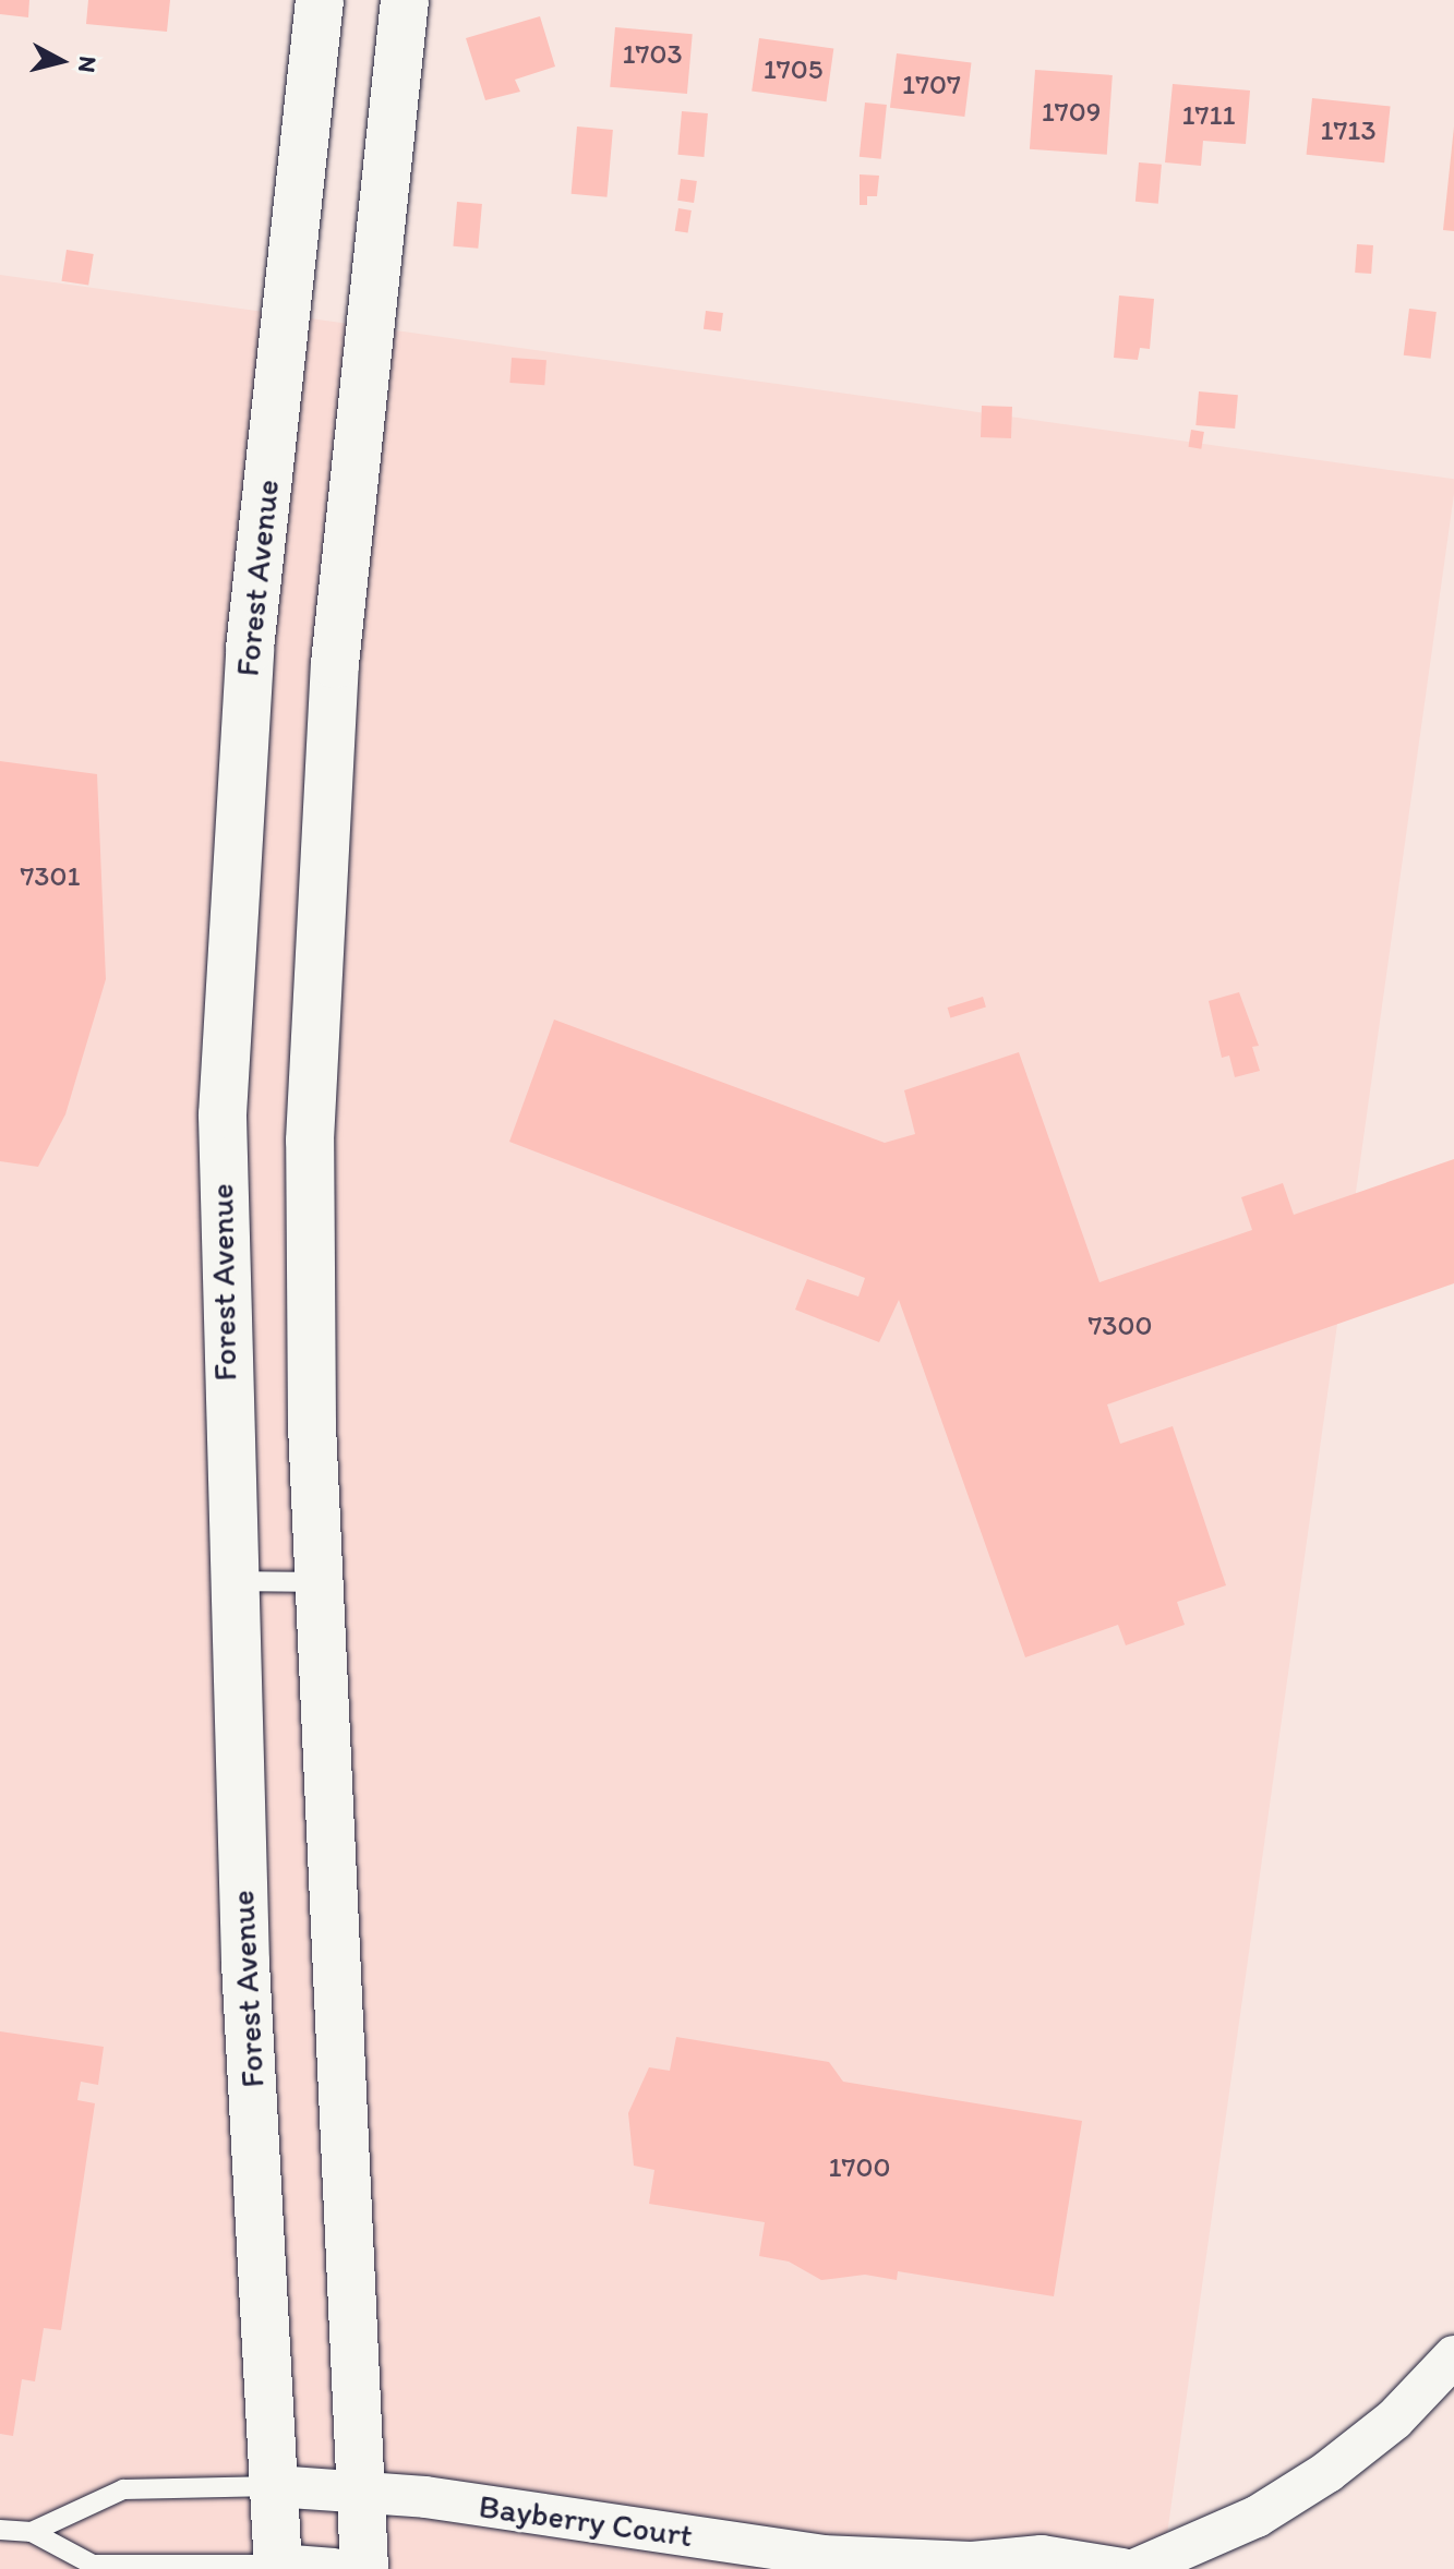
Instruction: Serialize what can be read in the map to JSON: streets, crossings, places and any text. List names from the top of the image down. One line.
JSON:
{"streets":{"main road":["Forest Avenue"],"street":["Bayberry Court"]},"crossings":[["Forest Avenue","Bayberry Court"]],"house_numbers":["1703","1705","1707","1709","1711","1713","7301","7300","1700"],"north":"right"}
